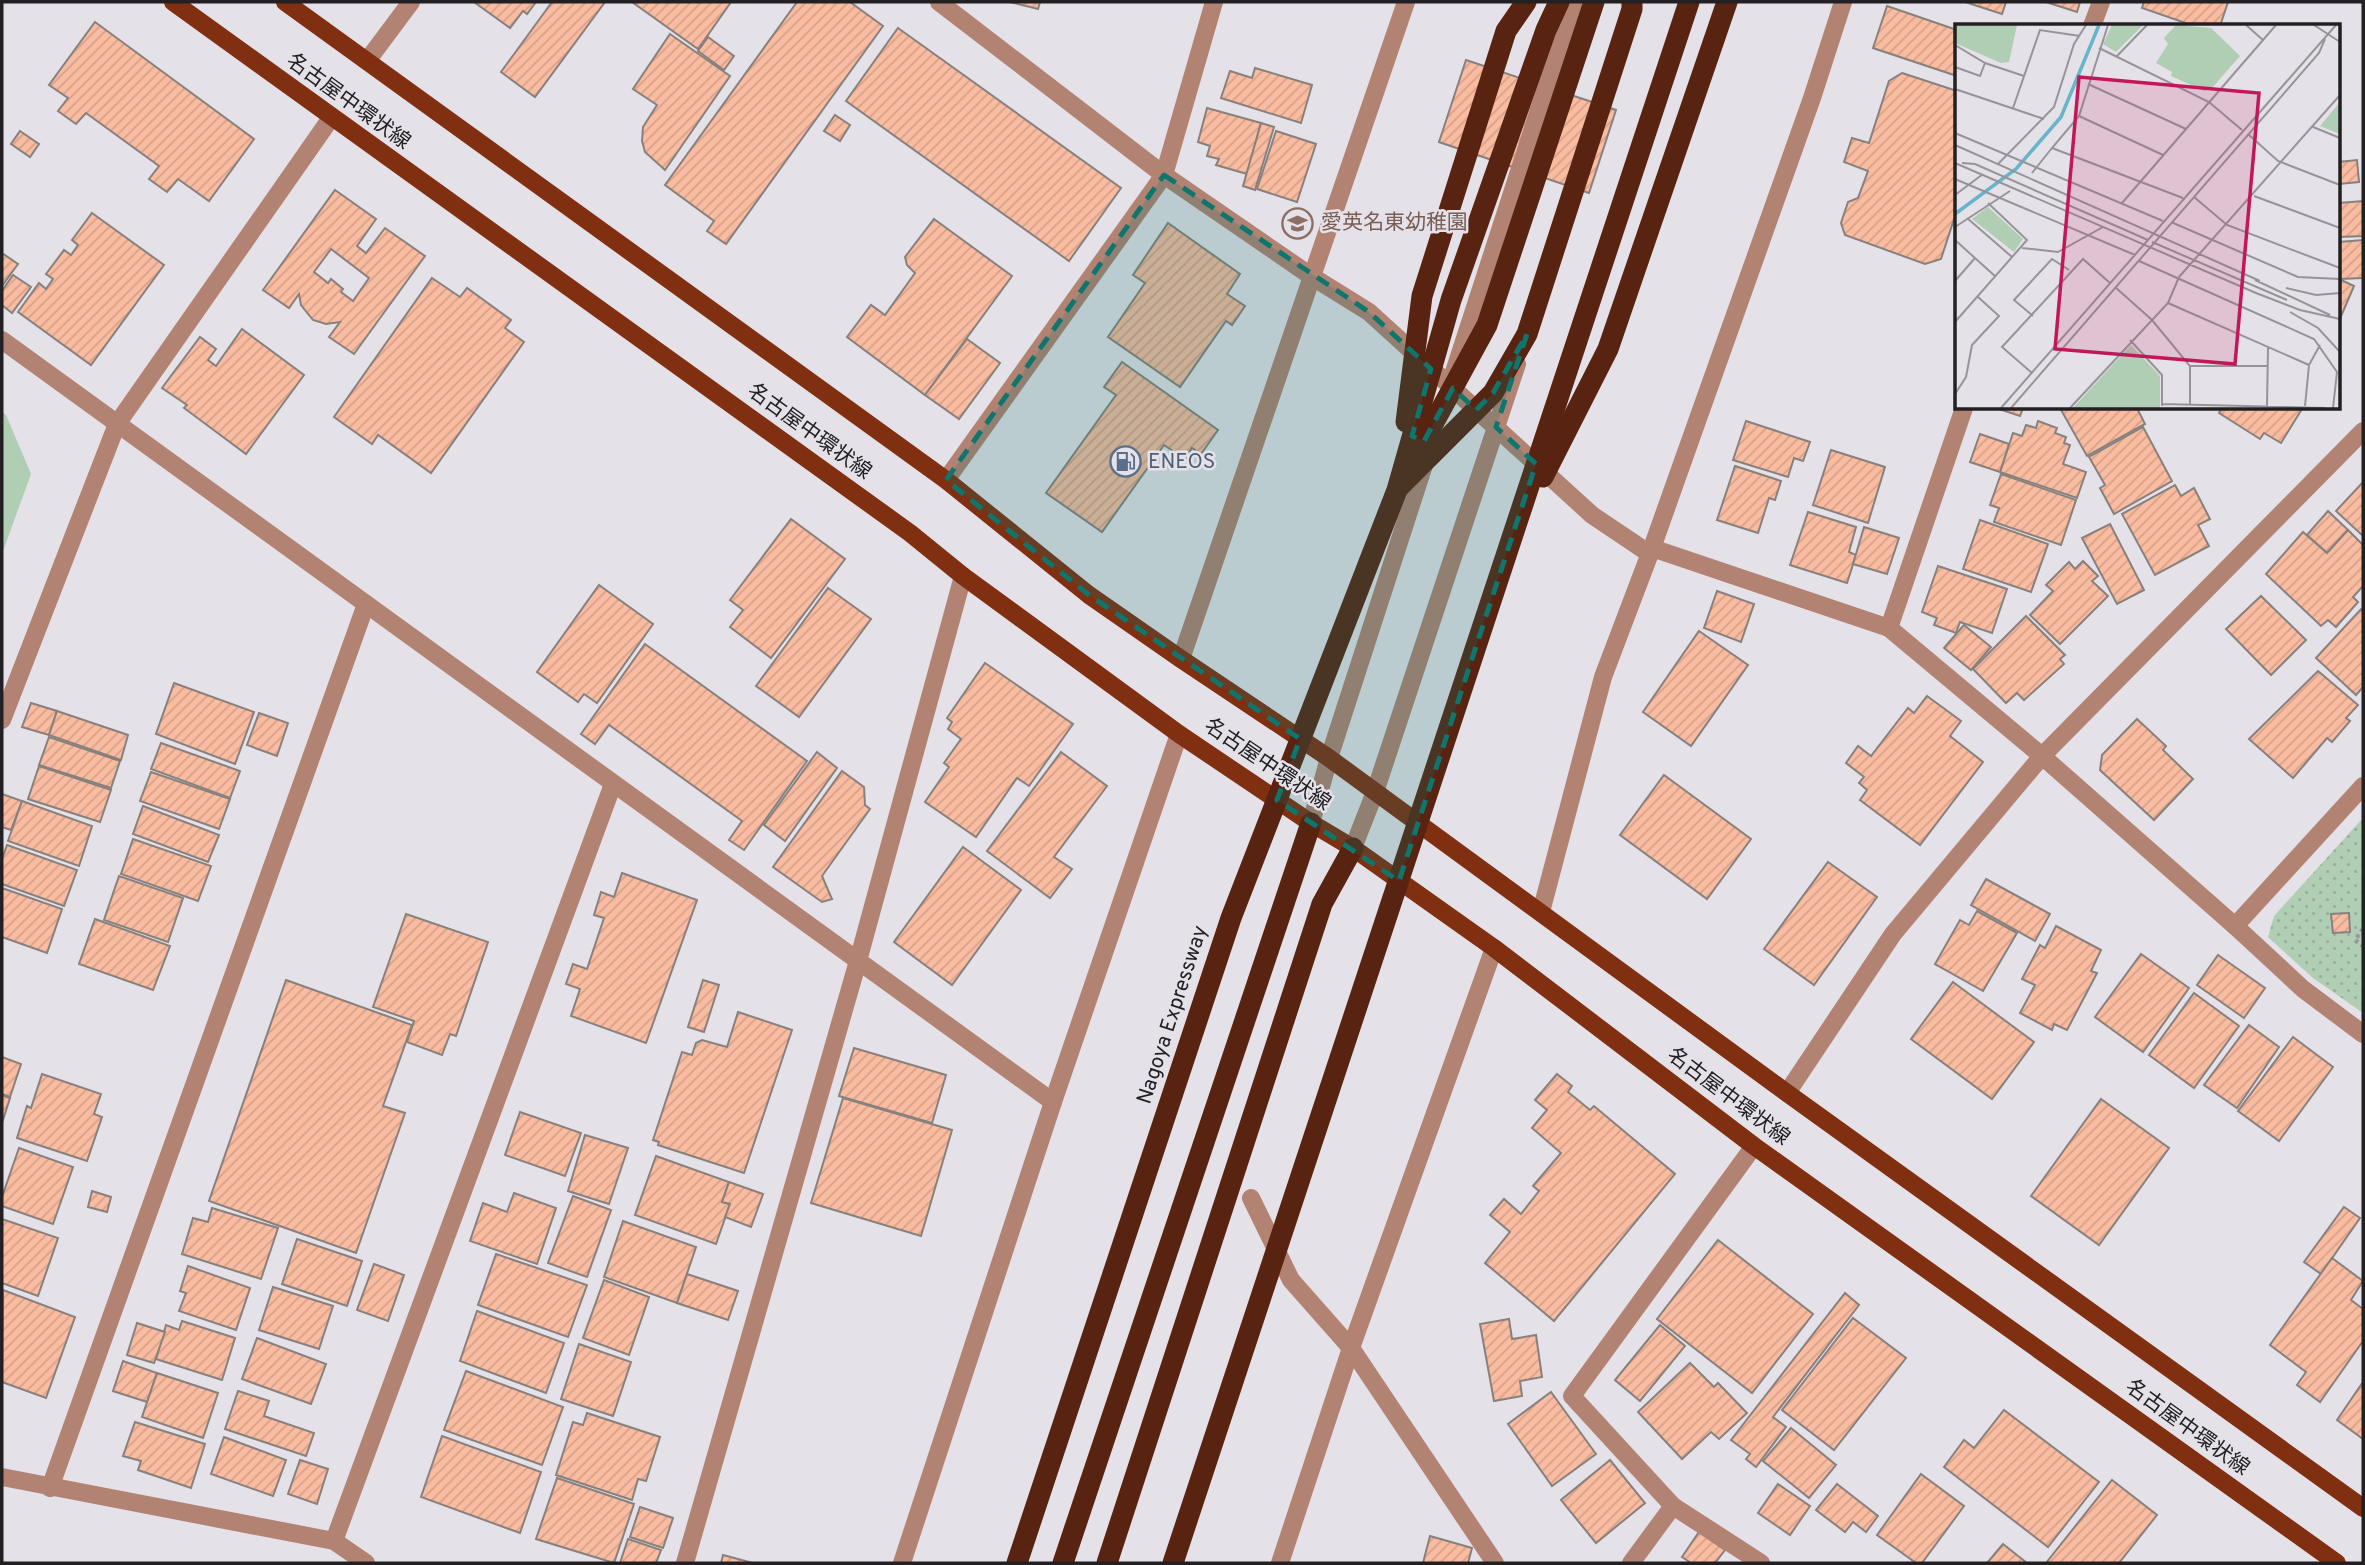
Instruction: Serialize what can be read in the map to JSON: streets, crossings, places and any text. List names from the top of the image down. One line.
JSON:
{"streets":{"highway":["Nagoya Expressway"],"main road":["名古屋中環状線"]},"places":{"school or university":["愛英名東幼稚園"],"fuel station":["ENEOS"]}}
